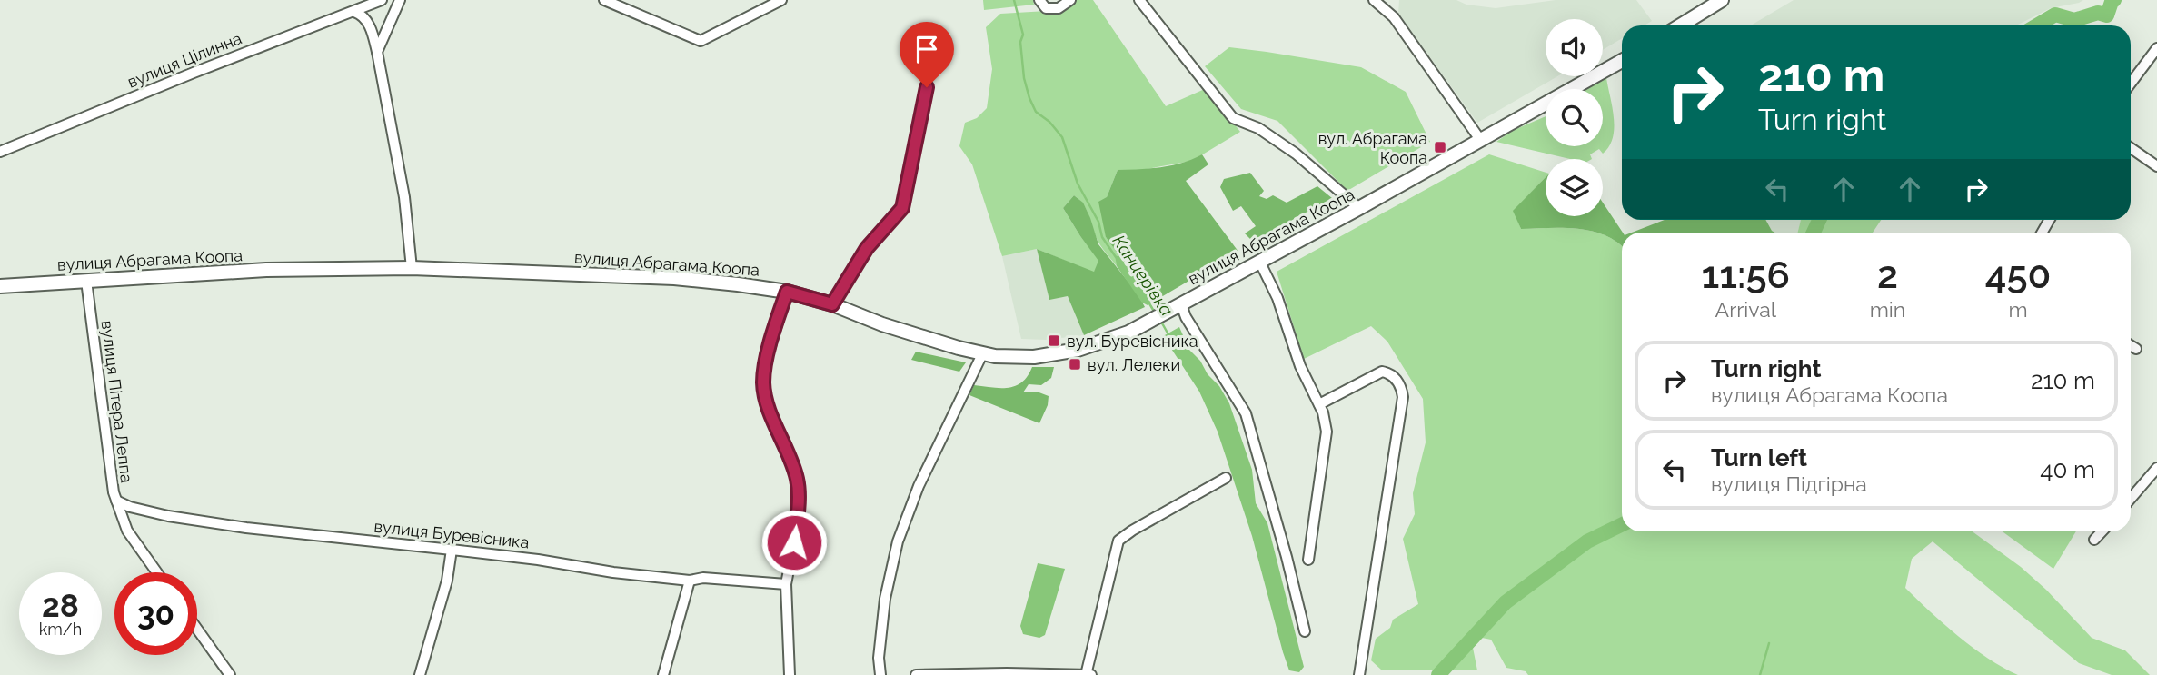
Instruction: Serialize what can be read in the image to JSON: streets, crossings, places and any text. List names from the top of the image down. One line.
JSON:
{"streets":{"main road":["вулиця Абрагама Коопа"],"street":["вулиця Цілинна","вулиця Пітера Леппа","вулиця Буревісника"]},"crossings":[["вулиця Абрагама Коопа","вулиця Пітера Леппа"],["вулиця Пітера Леппа","вулиця Буревісника"]],"water":["Канцерівка"],"places":{"transit":["вул. Абрагама Коопа","вул. Буревісника","вул. Лелеки"]},"page":{"turn":["210 m","Turn right"],"eta":["11:56","Arrival","2","min","450","m"],"list":[{"name":"Turn right","note":"вулиця Абрагама Коопа","value":"210 m"},{"name":"Turn left","note":"вулиця Підгірна","value":"40 m"}],"speed":"28 km/h","limit":"30"}}
